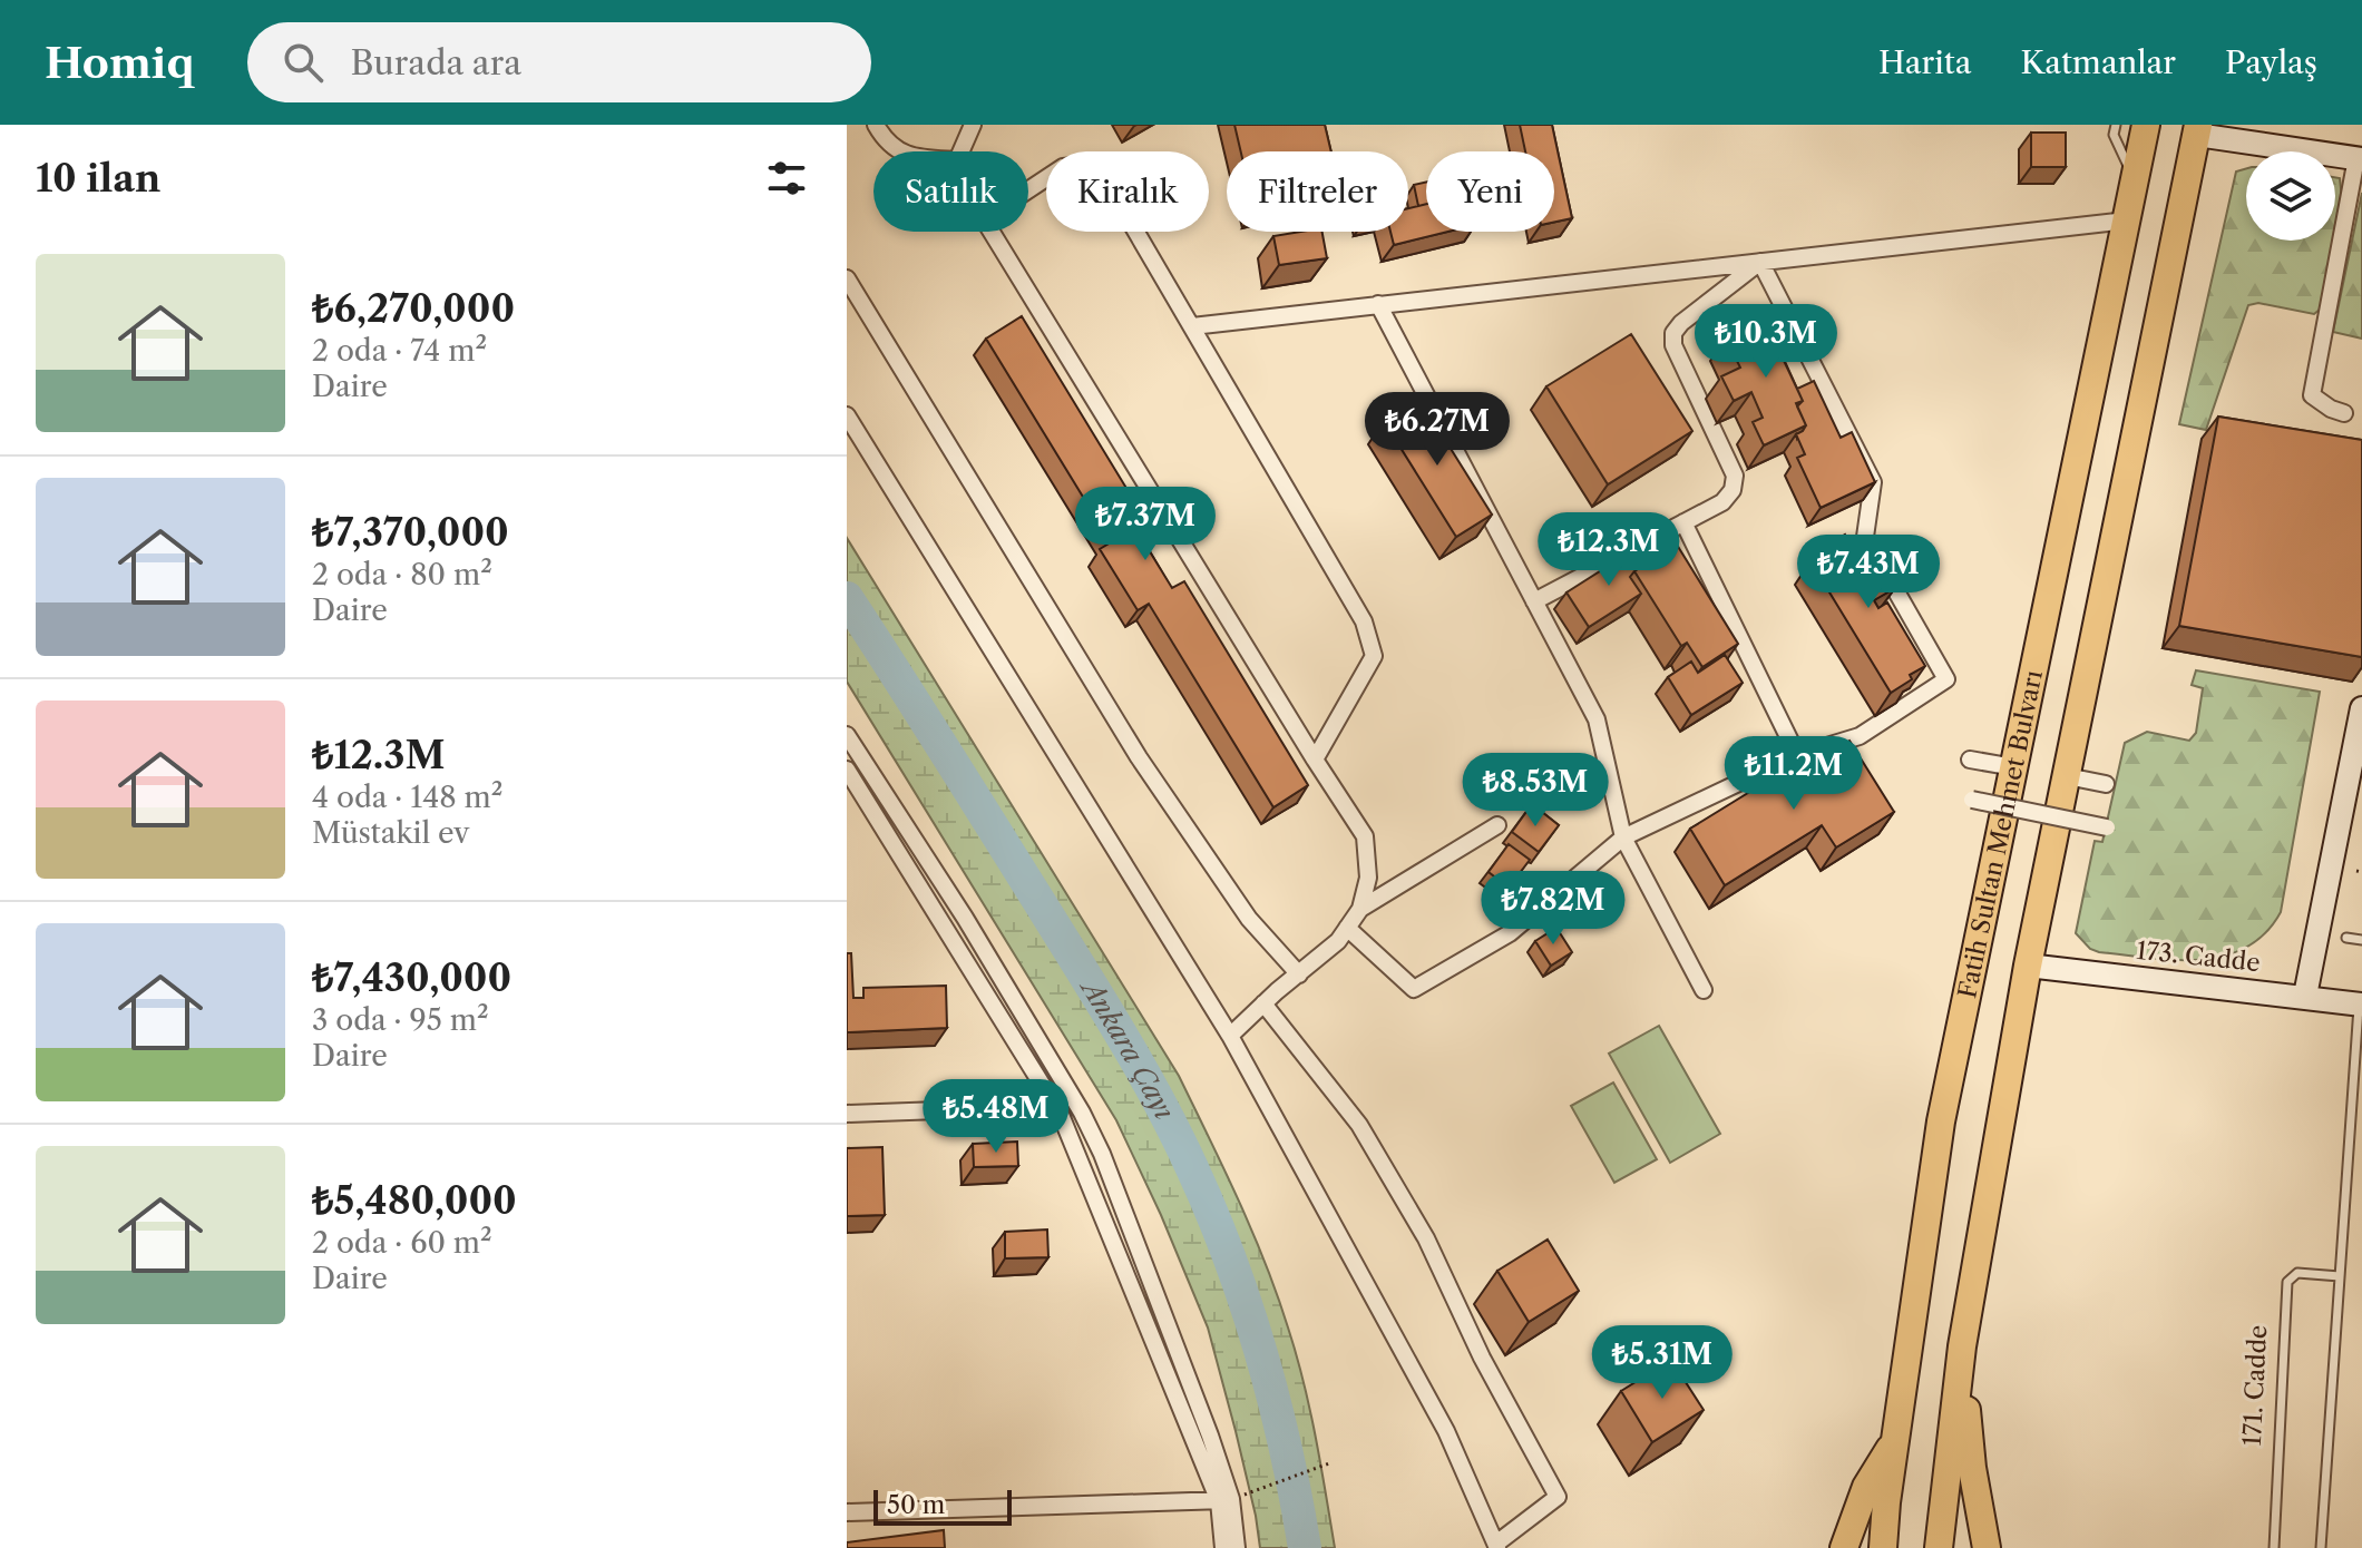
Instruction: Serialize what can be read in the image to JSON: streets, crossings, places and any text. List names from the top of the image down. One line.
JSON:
{"streets":{"highway":["Fatih Sultan Mehmet Bulvarı"],"street":["173. Cadde"],"lane":["171. Cadde"]},"water":["Ankara Çayı"],"scale_bar":"50 m","page":{"header":"Homiq","search":"Burada ara","nav":["Harita","Katmanlar","Paylaş"],"heading":"10 ilan","chip":["Satılık","Kiralık","Filtreler","Yeni"],"list":[{"name":"₺6,270,000","note":"2 oda · 74 m² · Daire"},{"name":"₺7,370,000","note":"2 oda · 80 m² · Daire"},{"name":"₺12.3M","note":"4 oda · 148 m² · Müstakil ev"},{"name":"₺7,430,000","note":"3 oda · 95 m² · Daire"},{"name":"₺5,480,000","note":"2 oda · 60 m² · Daire"}],"price":["₺10.3M","₺6.27M","₺7.37M","₺12.3M","₺7.43M","₺11.2M","₺8.53M","₺7.82M","₺5.48M","₺5.31M"],"scale":"50 m"}}
